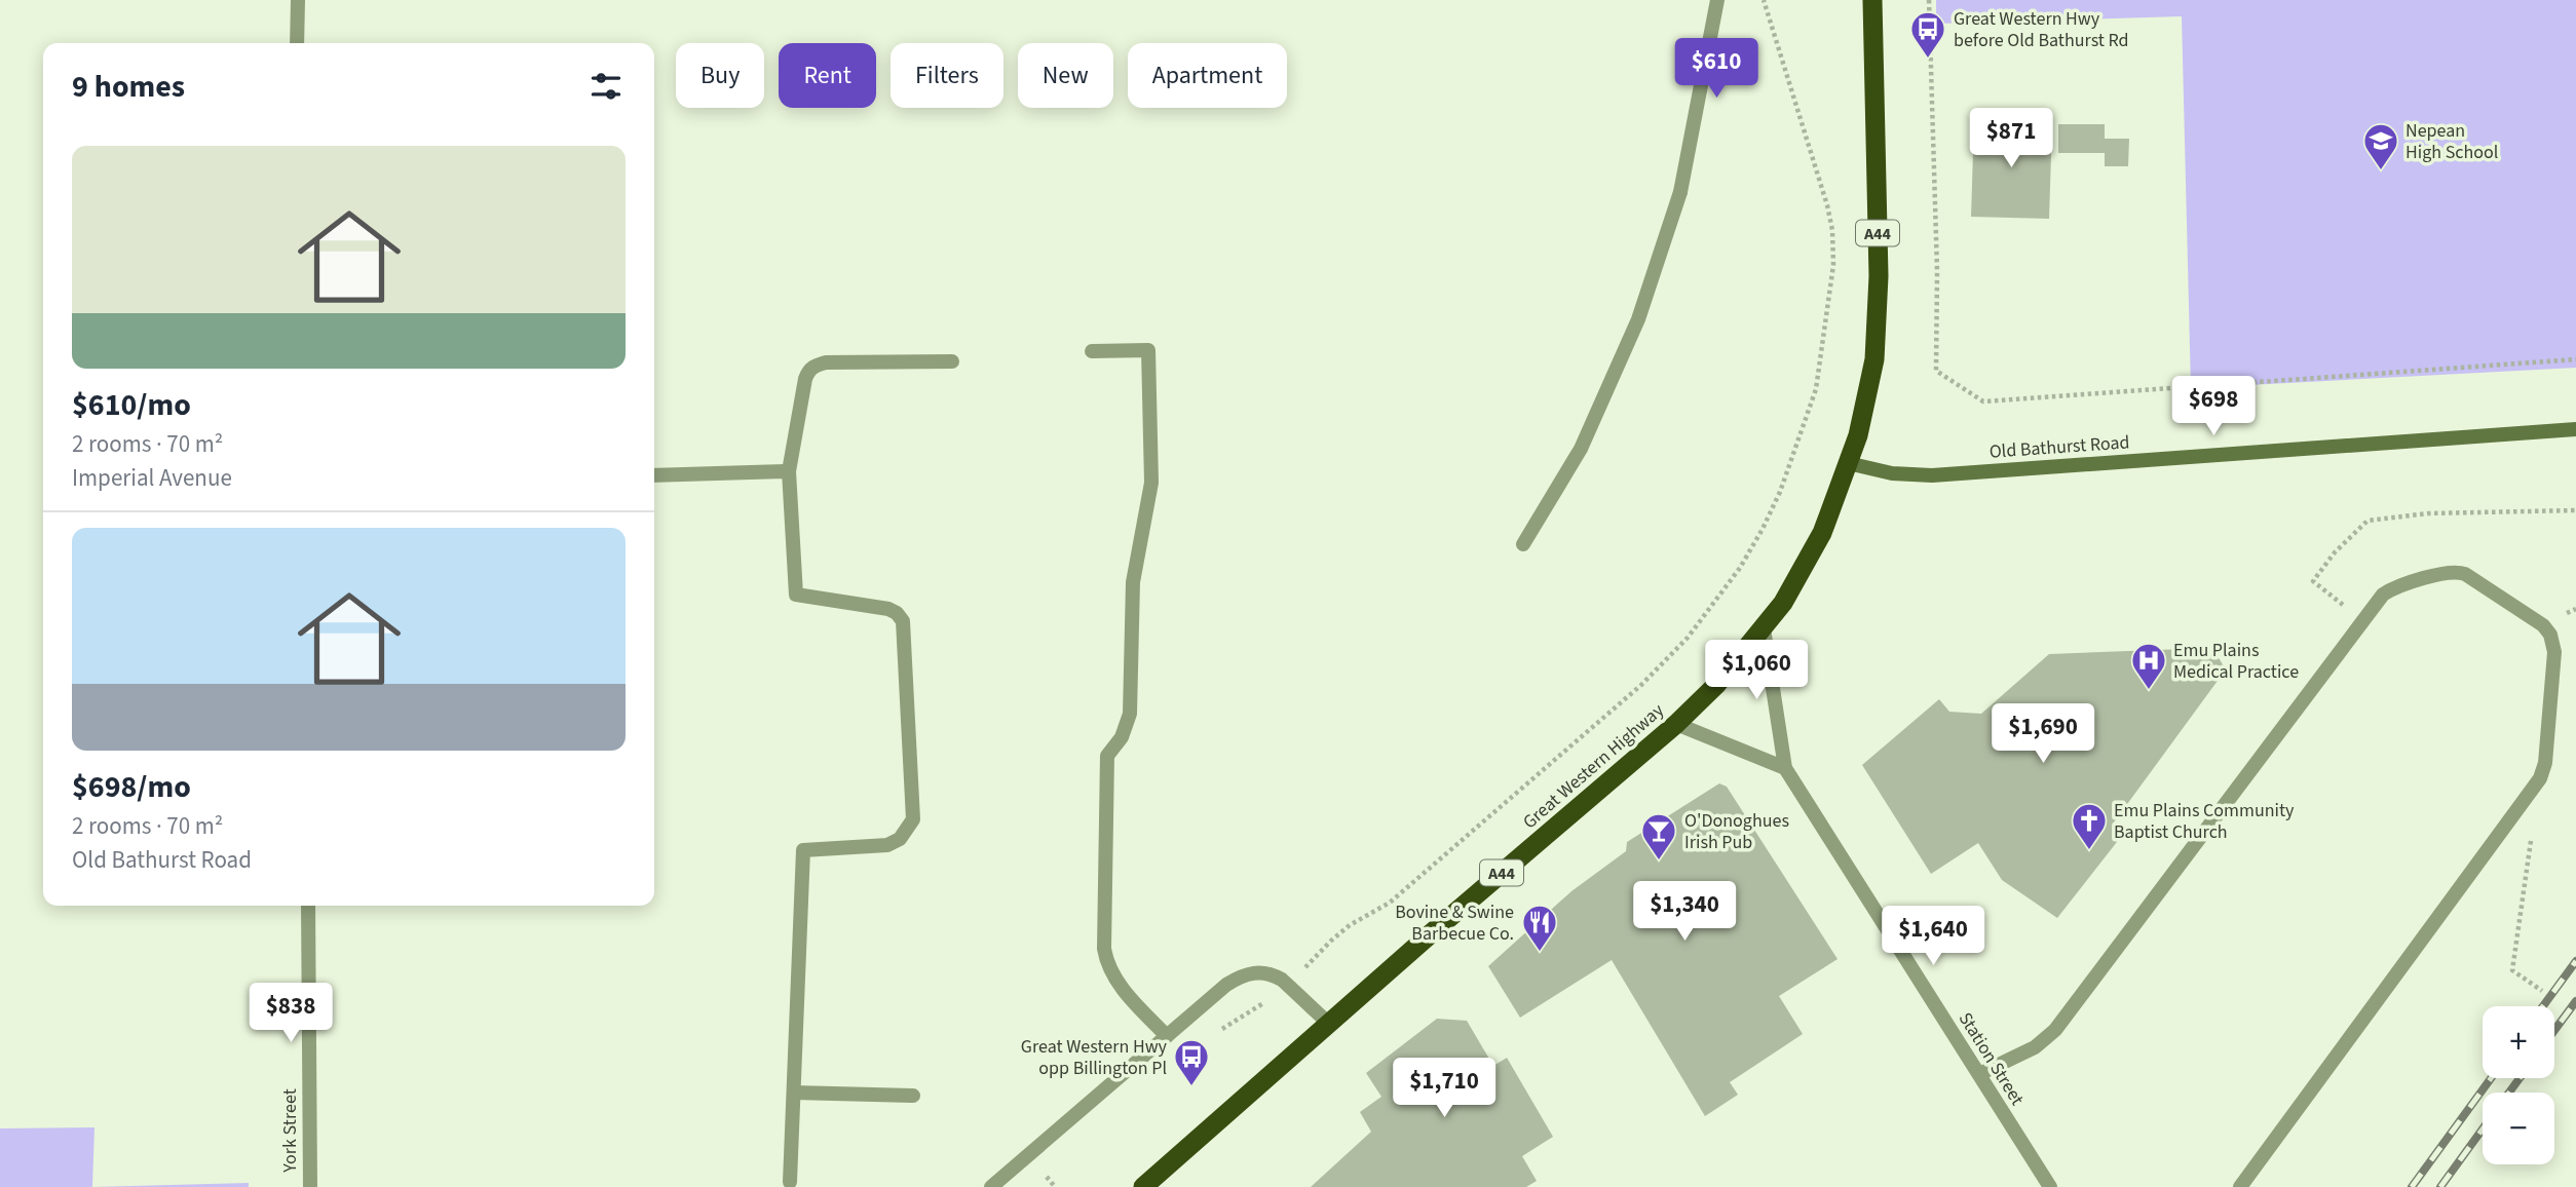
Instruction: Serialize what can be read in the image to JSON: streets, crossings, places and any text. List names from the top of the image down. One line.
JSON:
{"streets":{"highway":["A44","Great Western Highway"],"main road":["Old Bathurst Road"],"street":["Station Street","York Street"]},"crossings":[["Old Bathurst Road","Great Western Highway"],["Great Western Highway","Station Street"]],"places":{"bus stop":["Great Western Hwy before Old Bathurst Rd","Great Western Hwy opp Billington Pl"],"school or university":["Nepean High School"],"hospital":["Emu Plains Medical Practice"],"church":["Emu Plains Community Baptist Church"],"bar":["O'Donoghues Irish Pub"],"restaurant":["Bovine & Swine Barbecue Co."]},"page":{"price":["$610","$871","$698","$1,060","$1,690","$1,340","$1,640","$838","$1,710"],"chip":["Buy","Rent","Filters","New","Apartment"],"heading":"9 homes","list":[{"name":"$610/mo","note":"2 rooms · 70 m² · Imperial Avenue"},{"name":"$698/mo","note":"2 rooms · 70 m² · Old Bathurst Road"}],"map_buttons":["+","−"]}}
